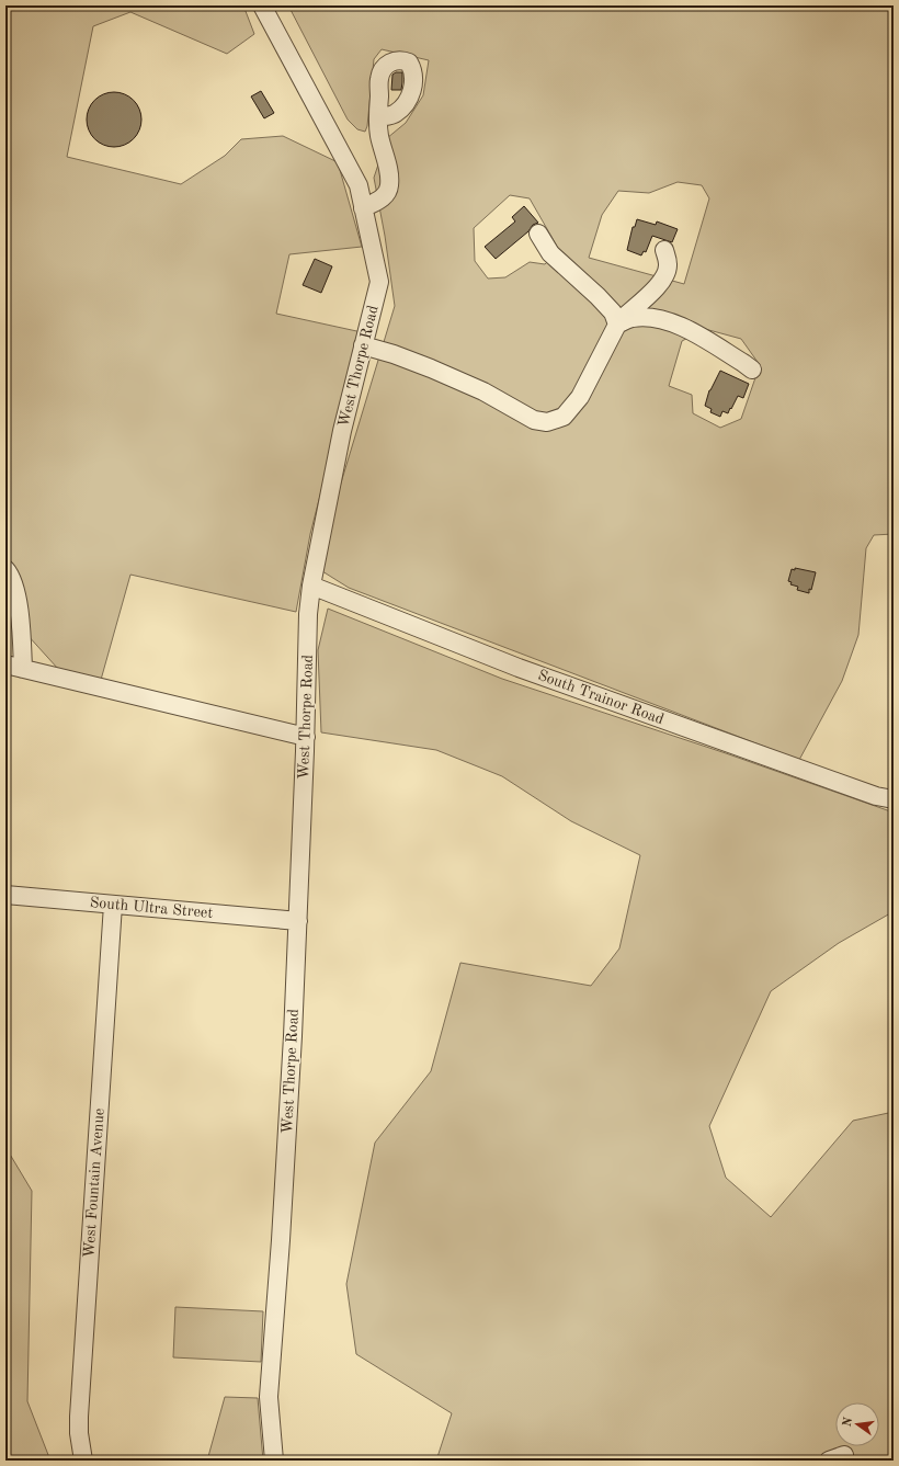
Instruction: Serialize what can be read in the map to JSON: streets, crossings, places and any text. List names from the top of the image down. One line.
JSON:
{"streets":{"street":["West Thorpe Road","South Trainor Road","South Ultra Street","West Fountain Avenue"]},"crossings":[["West Thorpe Road","South Trainor Road"],["West Thorpe Road","South Ultra Street"],["South Ultra Street","West Fountain Avenue"]],"north":"left"}
